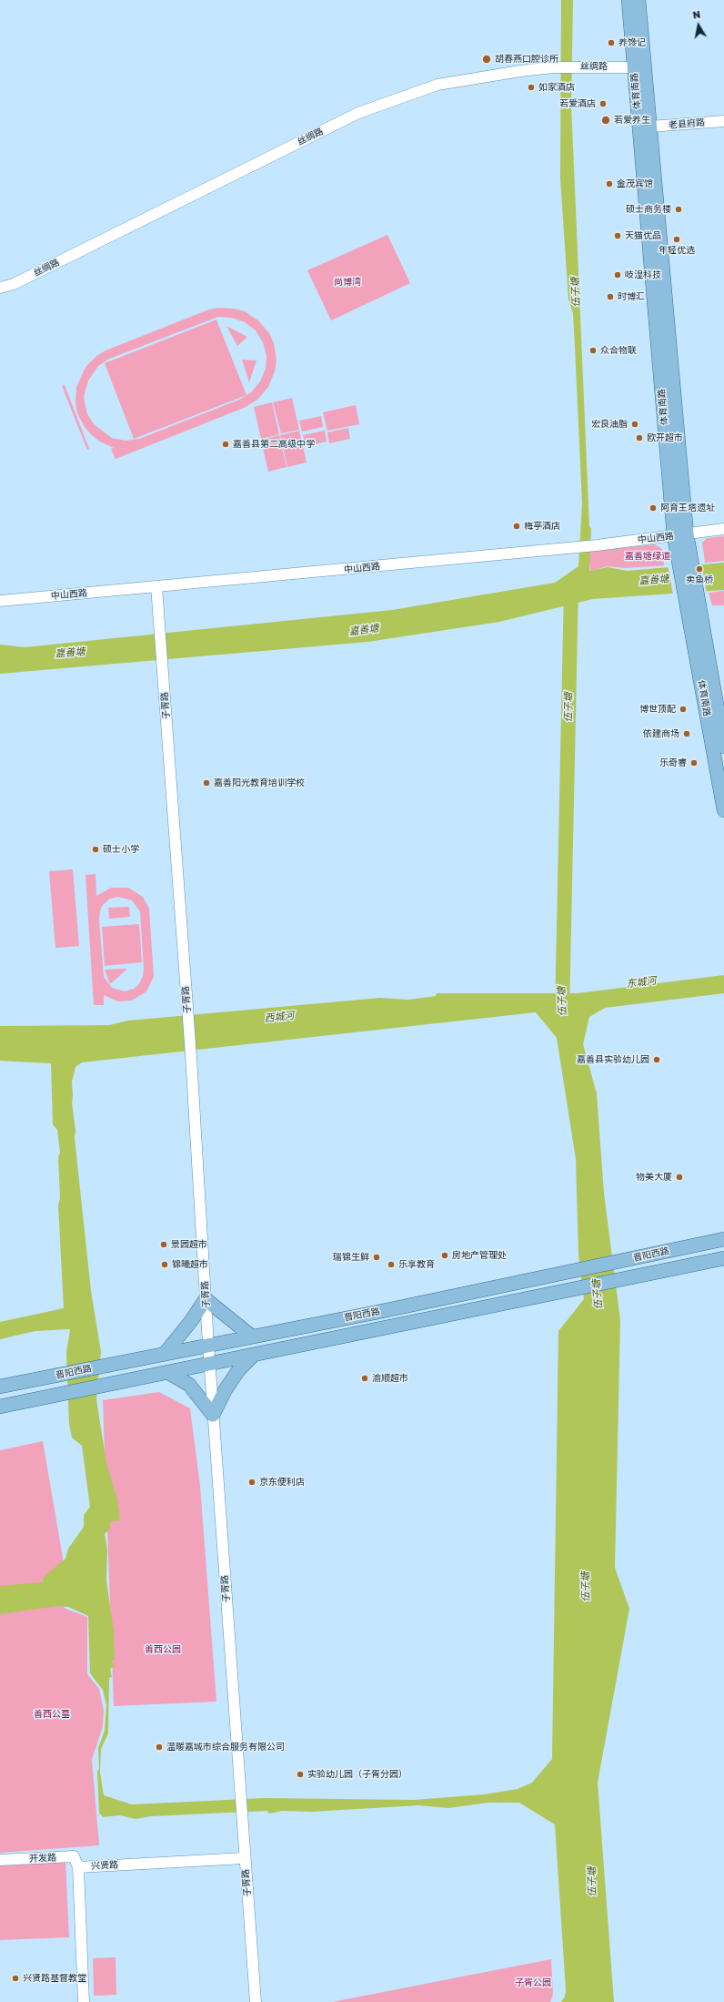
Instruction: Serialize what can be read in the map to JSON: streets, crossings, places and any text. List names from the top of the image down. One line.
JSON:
{"streets":{"main road":["体育南路","晋阳西路"],"street":["丝绸路","老县府路","中山西路","子胥路","开发路","兴贤路"]},"crossings":[["丝绸路","体育南路"],["体育南路","老县府路"],["体育南路","中山西路"],["中山西路","子胥路"],["子胥路","晋阳西路"],["子胥路","兴贤路"],["开发路","兴贤路"]],"water":["伍子塘","嘉善塘","东城河","西城河"],"parks":["尚博湾","嘉善塘绿道","善西公园","善西公墓","子胥公园"],"places":["养馋记","胡春燕口腔诊所","如家酒店","若爱酒店","若爱养生","金茂宾馆","硕士商务楼","天猫优品","年轻优选","岐湟科技","时博汇","众合物联","宏良油脂","欧开超市","嘉善县第二高级中学","阿育王塔遗址","梅亭酒店","卖鱼桥","博世顶配","依建商场","乐奇睿","嘉善阳光教育培训学校","硕士小学","嘉善县实验幼儿园","物美大厦","景园超市","房地产管理处","瑞锦生鲜","锦曦超市","乐享教育","渝顺超市","京东便利店","温暖嘉城市综合服务有限公司","实验幼儿园（子胥分园）","兴贤路基督教堂"],"north":"top"}
